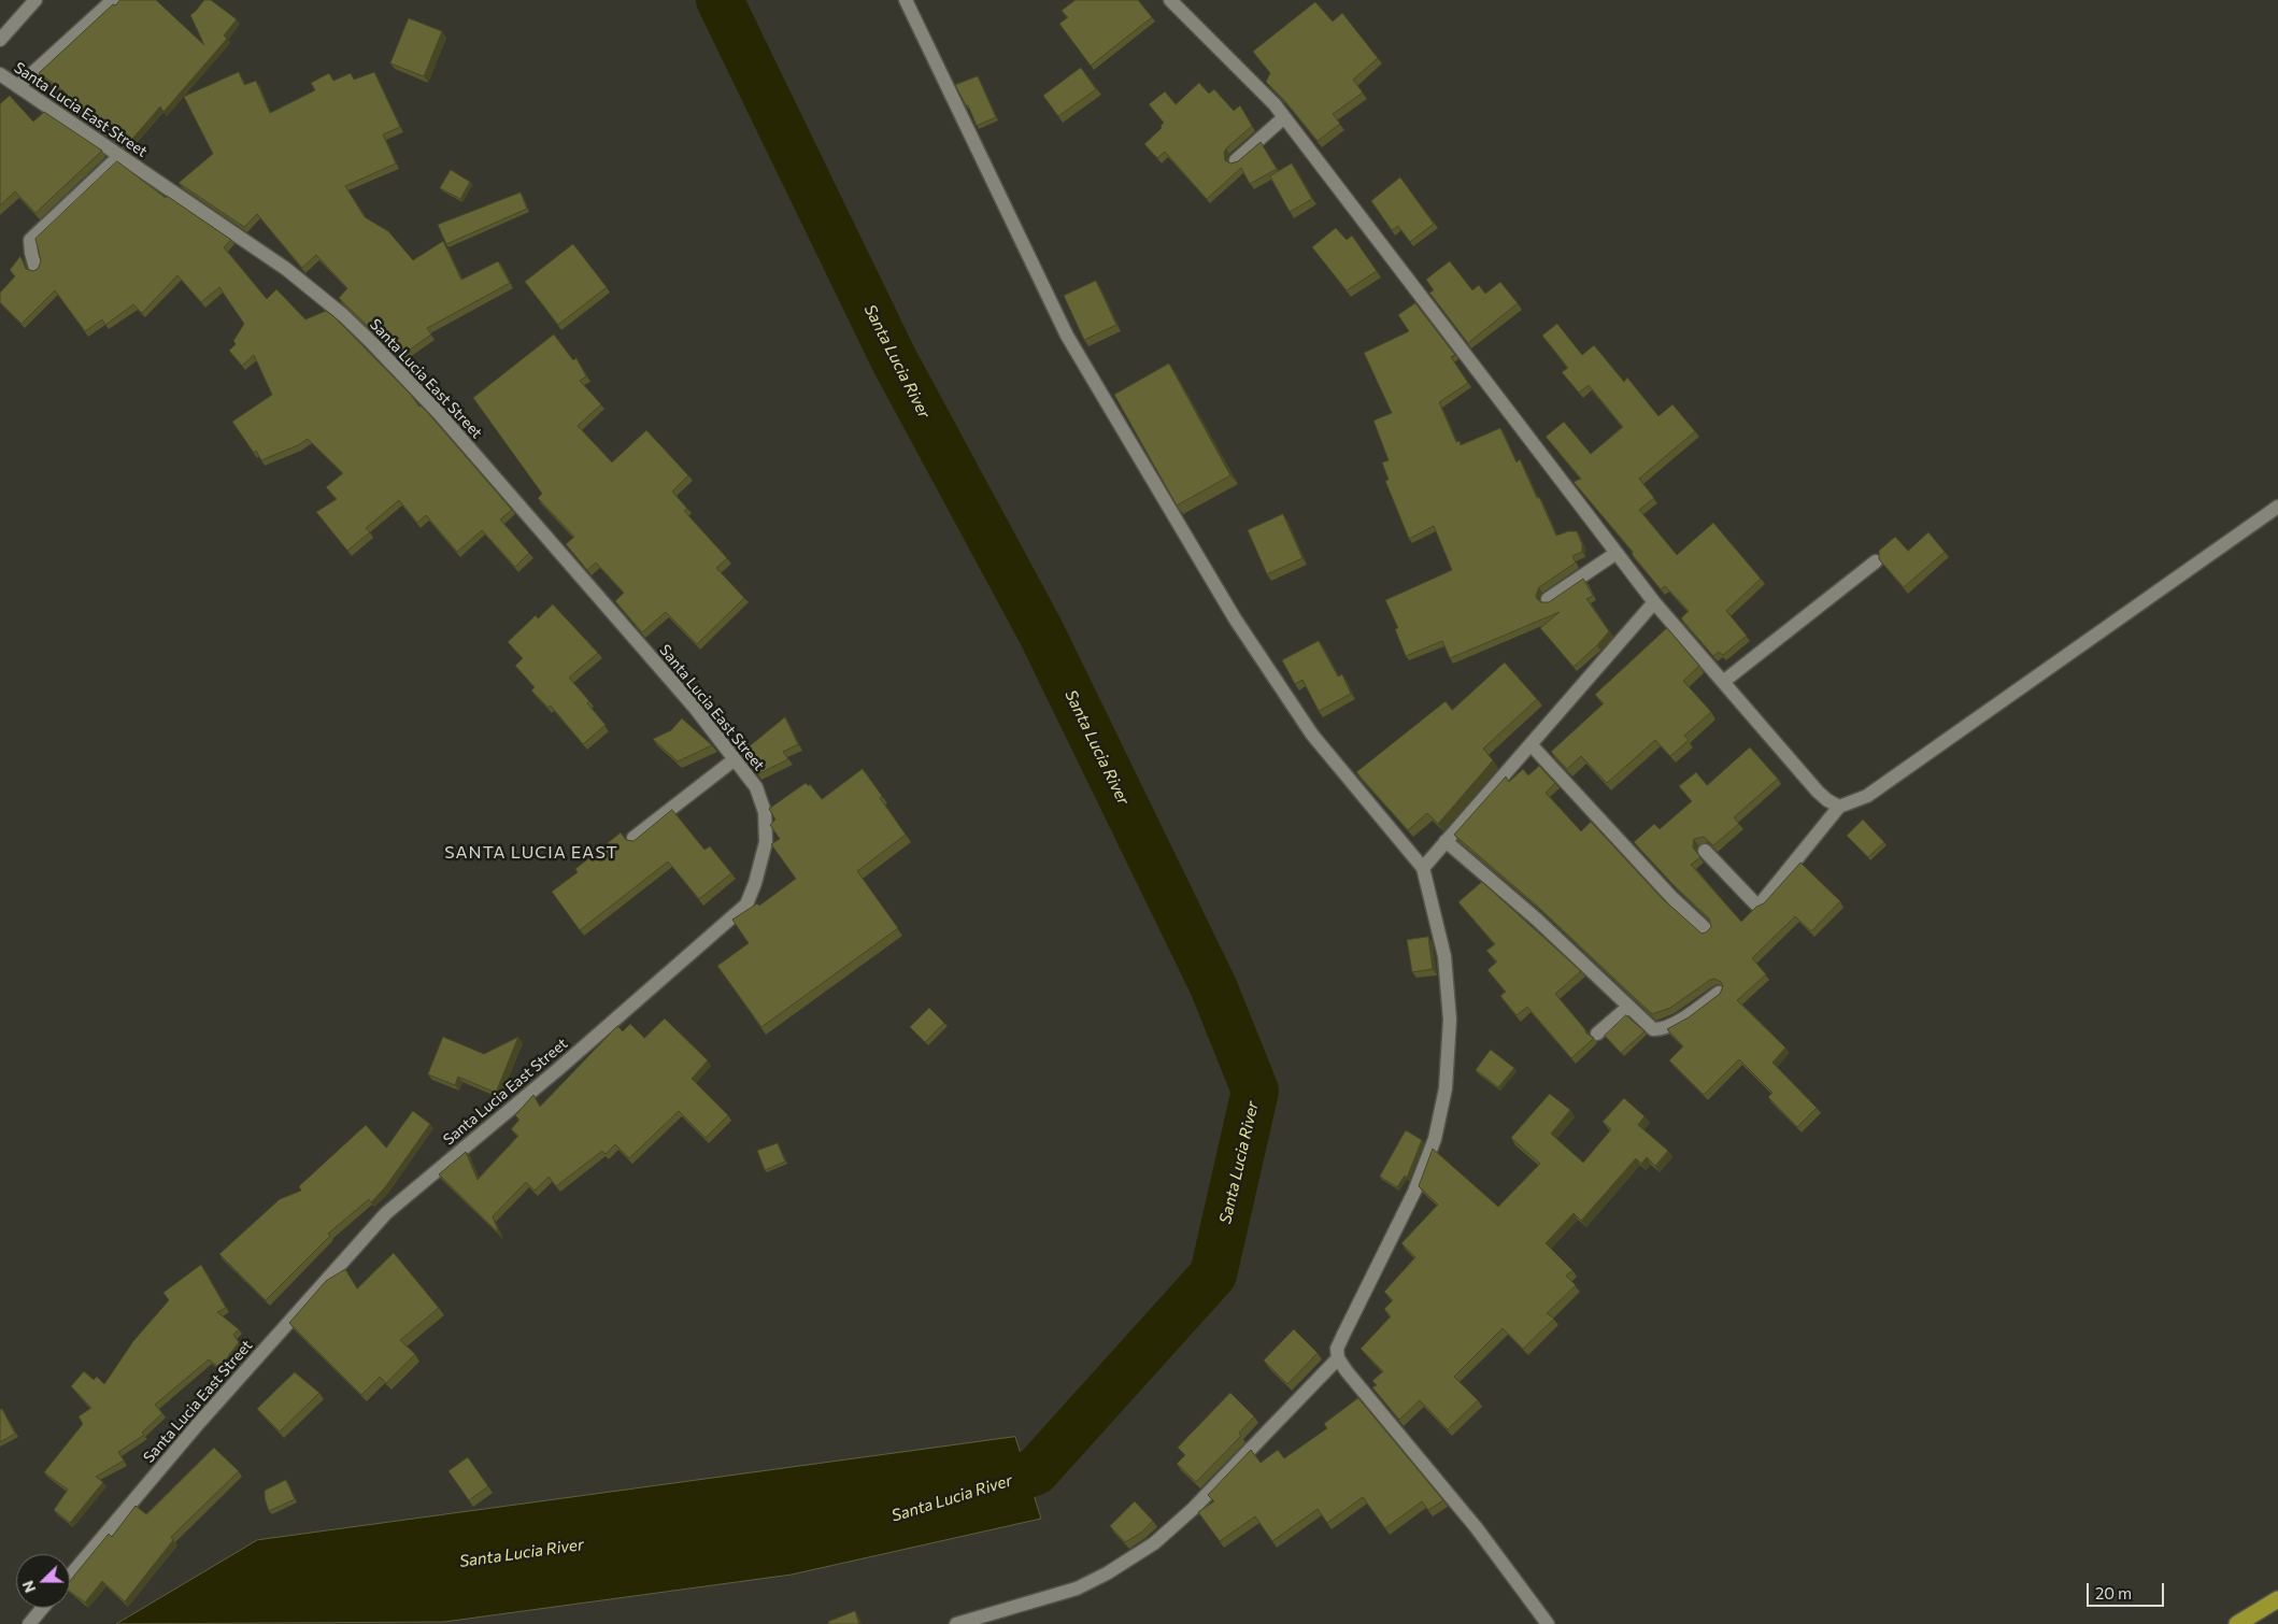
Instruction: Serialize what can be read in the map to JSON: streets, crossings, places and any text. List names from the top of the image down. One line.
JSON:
{"streets":{"street":["Santa Lucia East Street"]},"districts":["SANTA LUCIA EAST"],"water":["Santa Lucia River"],"scale_bar":"20 m","north":"left"}
